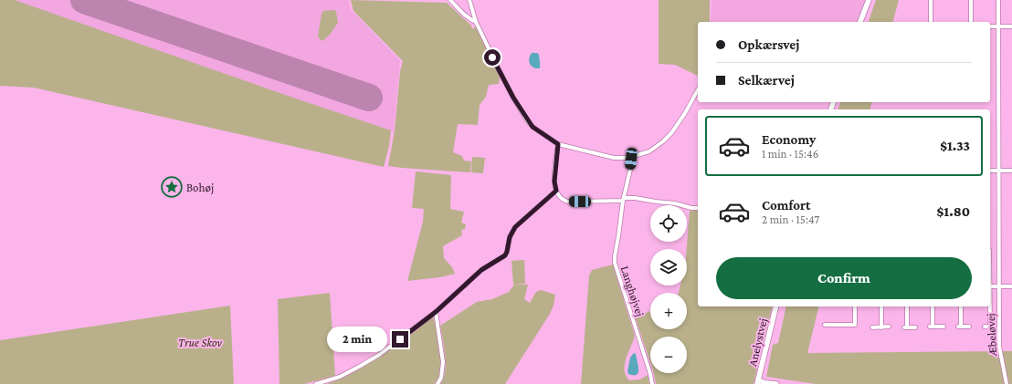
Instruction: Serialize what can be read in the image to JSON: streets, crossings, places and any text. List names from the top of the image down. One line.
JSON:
{"streets":{"street":["Langhøjvej","Æbeløvej","Anelystvej"]},"parks":["True Skov"],"places":{"place":["Bohøj"]},"page":{"banner":["Opkærsvej","Selkærvej"],"list":[{"name":"Economy","note":"1 min · 15:46","value":"$1.33"},{"name":"Comfort","note":"2 min · 15:47","value":"$1.80"}],"map_buttons":["+","−"],"buttons":"Confirm","bubble":"2 min"}}
